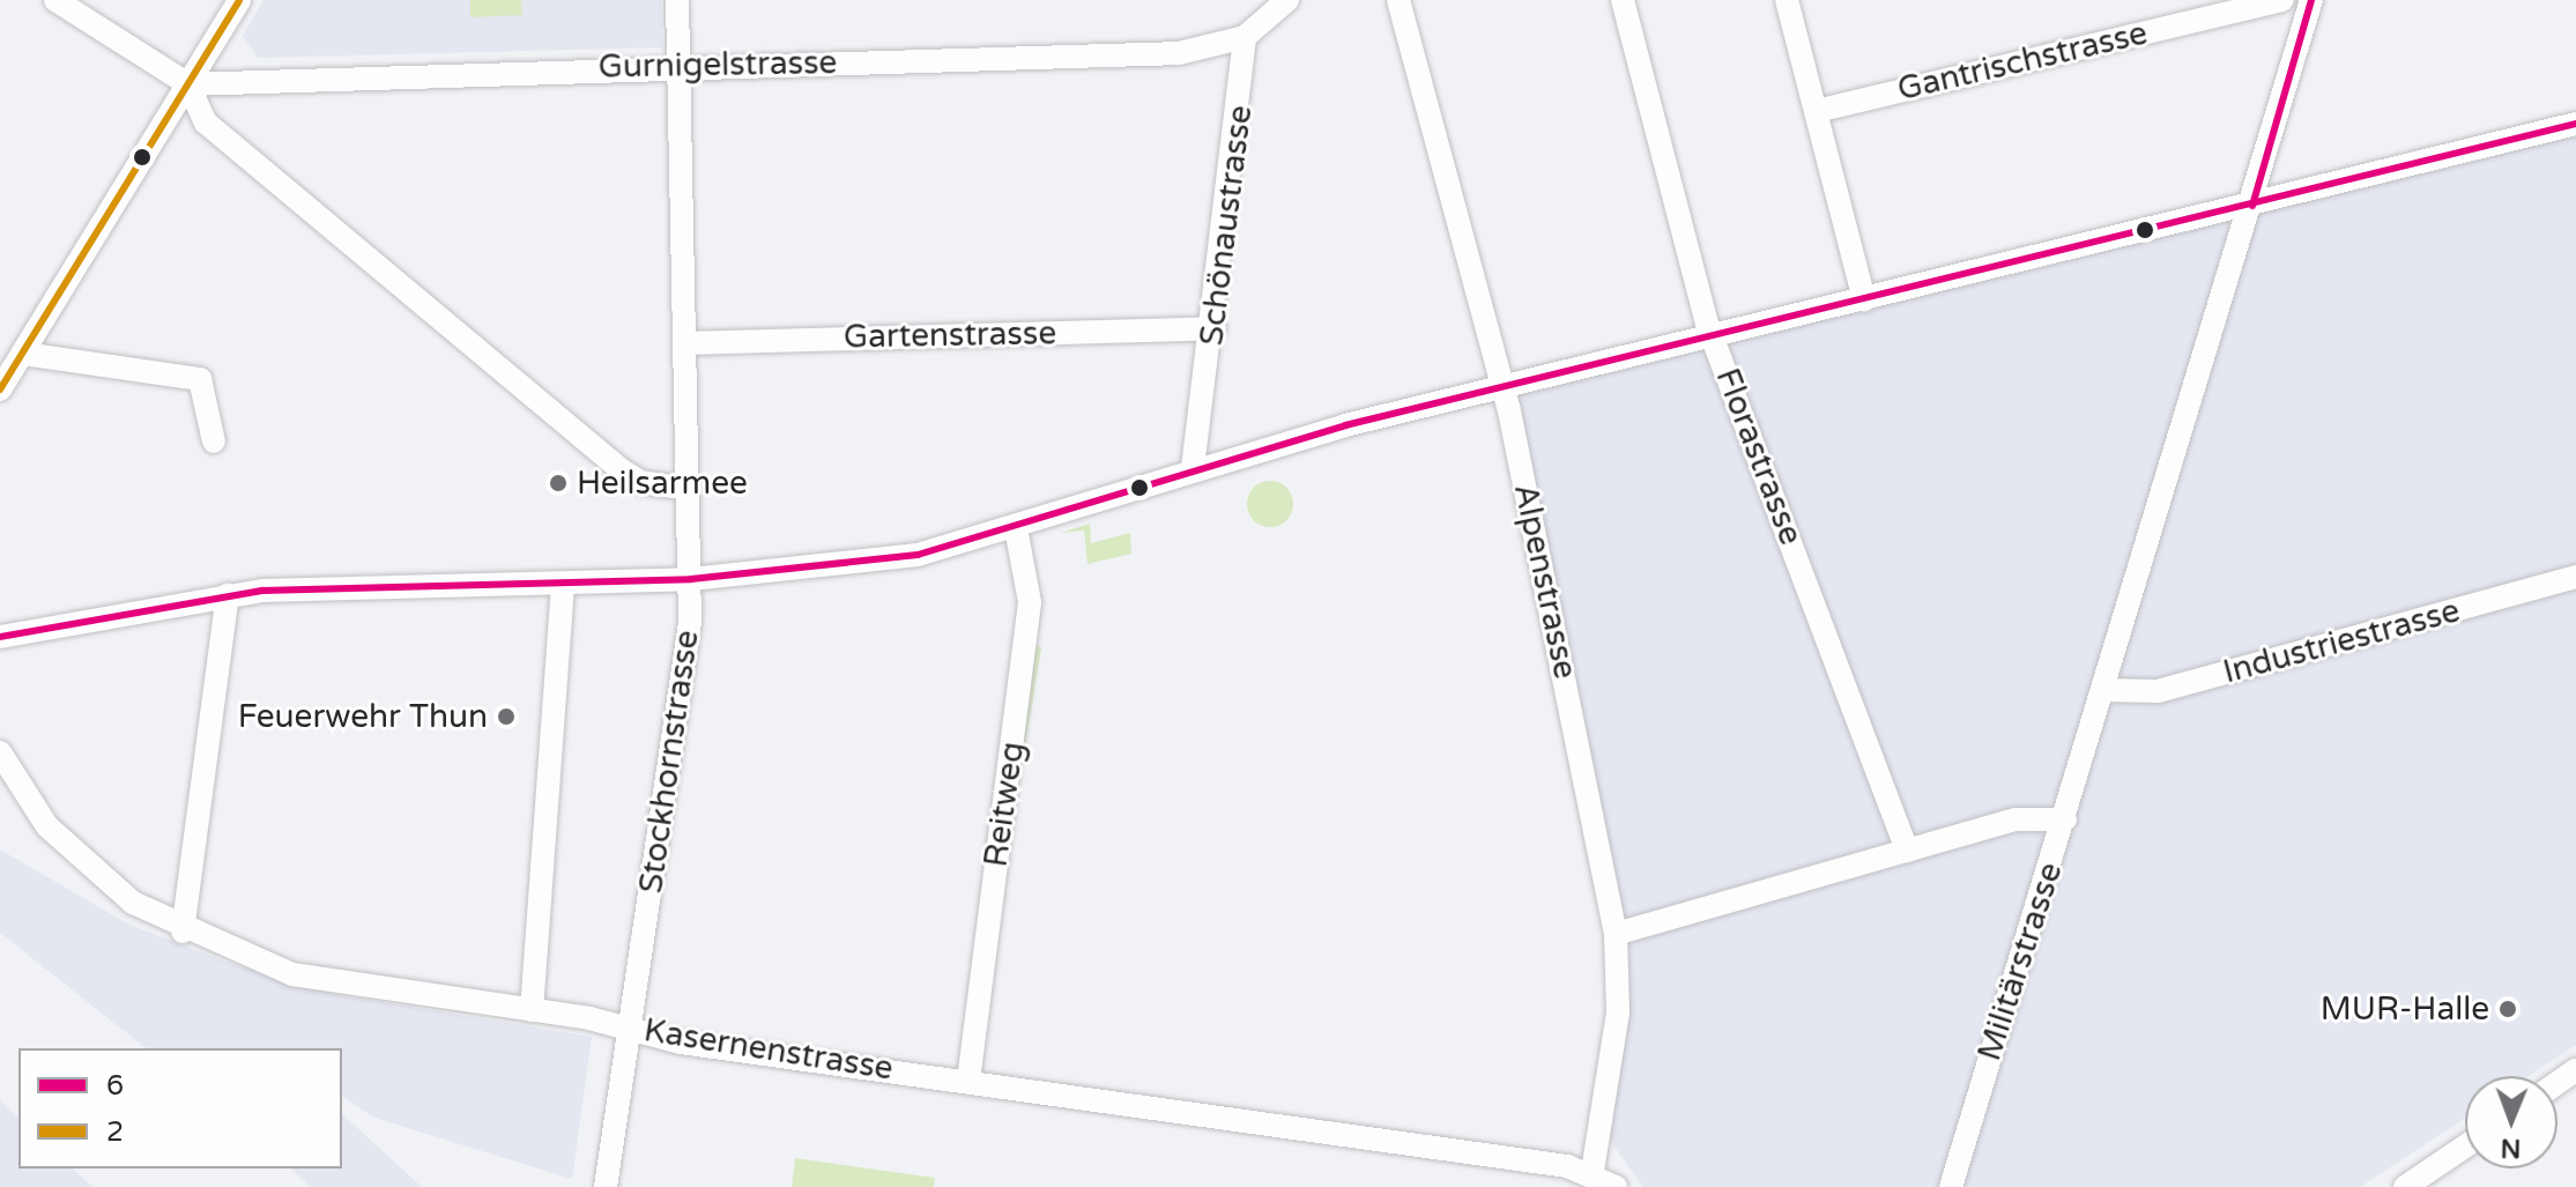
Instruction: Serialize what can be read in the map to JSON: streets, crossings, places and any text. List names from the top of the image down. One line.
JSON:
{"streets":{"street":["Gantrischstrasse","Gurnigelstrasse","Schönaustrasse","Gartenstrasse","Florastrasse","Alpenstrasse","Industriestrasse","Stockhornstrasse","Reitweg","Militärstrasse","Kasernenstrasse"]},"crossings":[["Gurnigelstrasse","Schönaustrasse"],["Gurnigelstrasse","Stockhornstrasse"],["Schönaustrasse","Gartenstrasse"],["Gartenstrasse","Stockhornstrasse"],["Alpenstrasse","Kasernenstrasse"],["Industriestrasse","Militärstrasse"],["Stockhornstrasse","Kasernenstrasse"],["Reitweg","Kasernenstrasse"]],"places":["Heilsarmee","Feuerwehr Thun","MUR-Halle"],"lines":["transit line 6","transit line 2"],"legend":["6","2"],"north":"bottom"}
